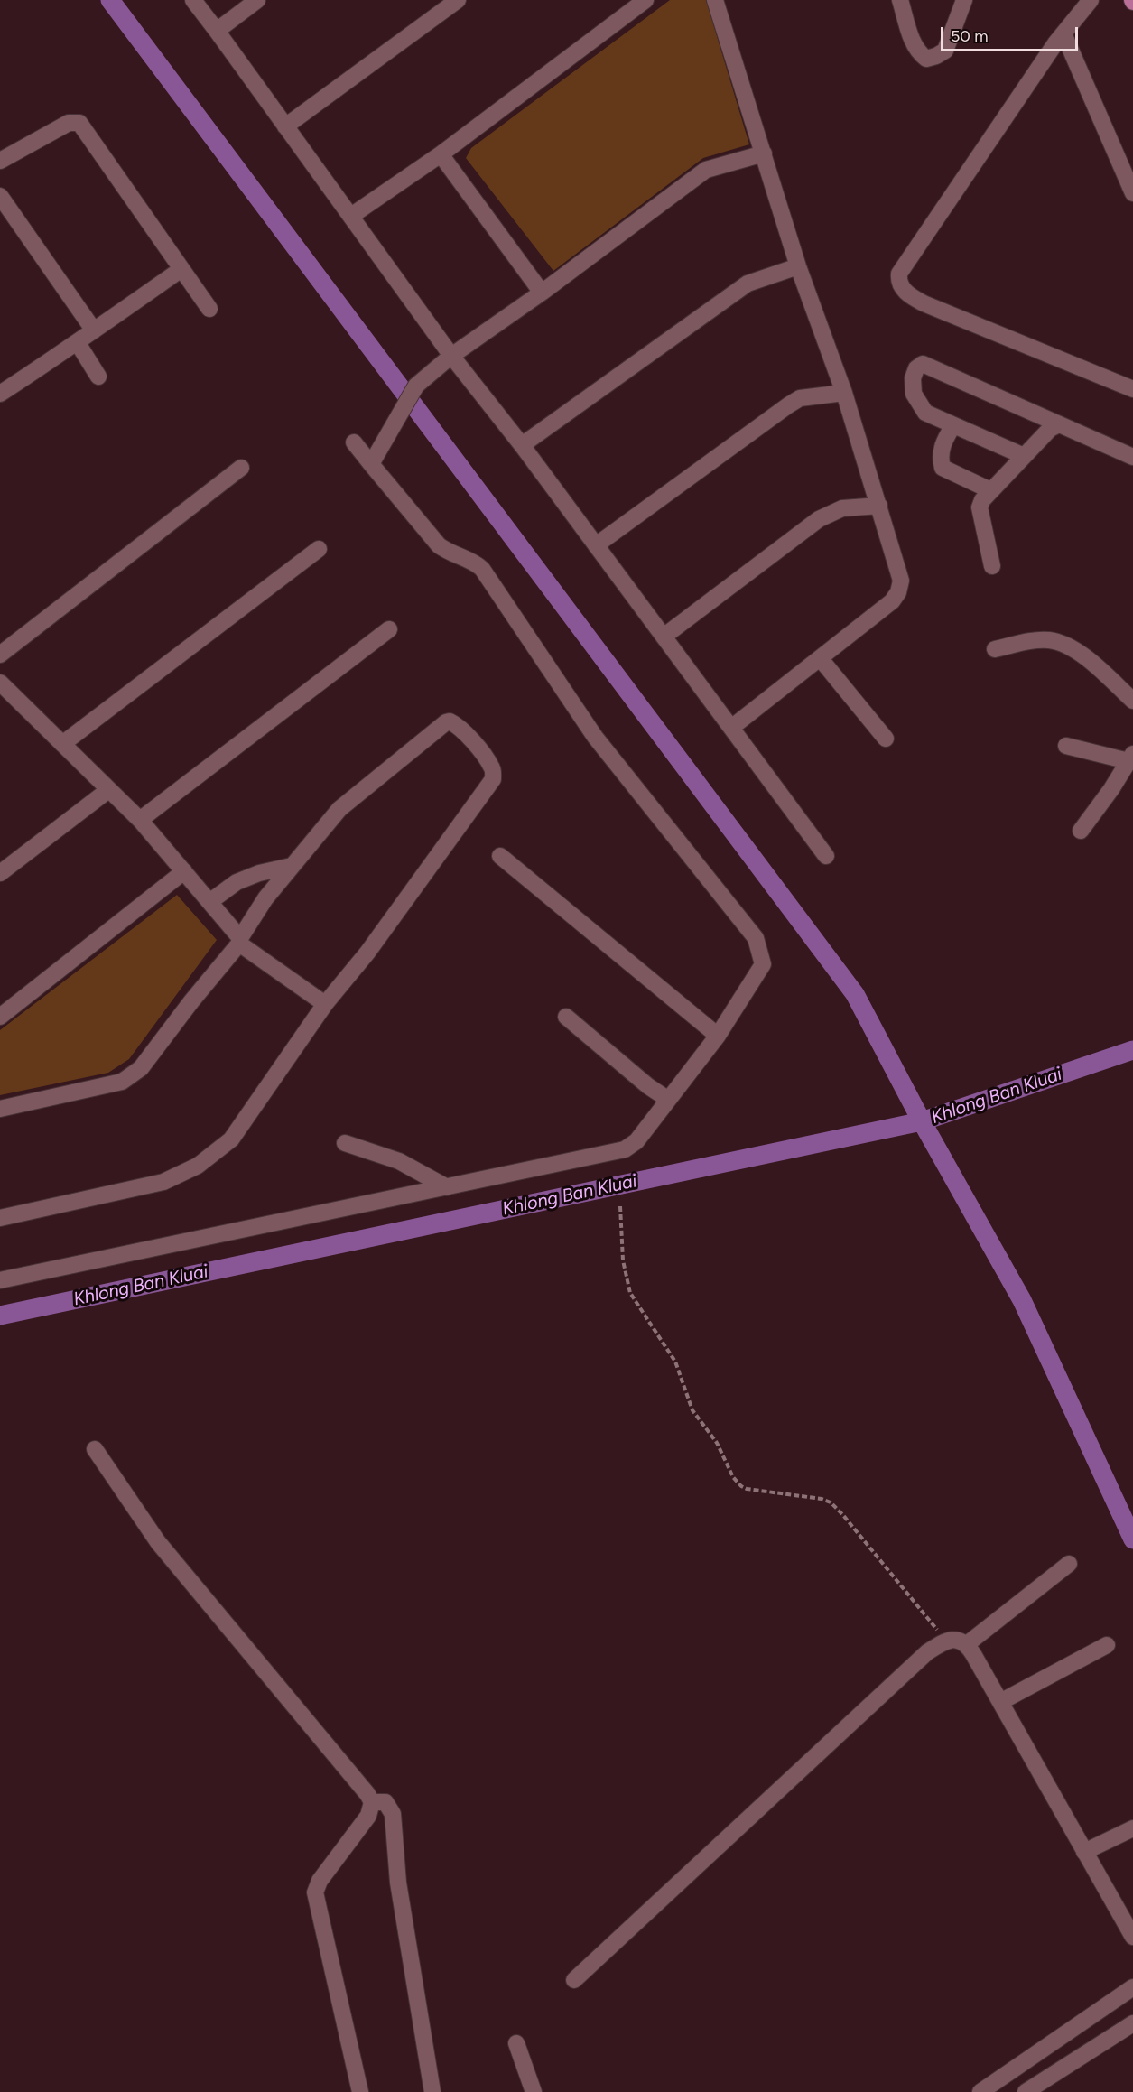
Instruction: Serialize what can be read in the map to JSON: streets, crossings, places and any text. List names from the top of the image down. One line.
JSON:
{"water":["Khlong Ban Kluai"],"scale_bar":"50 m"}
